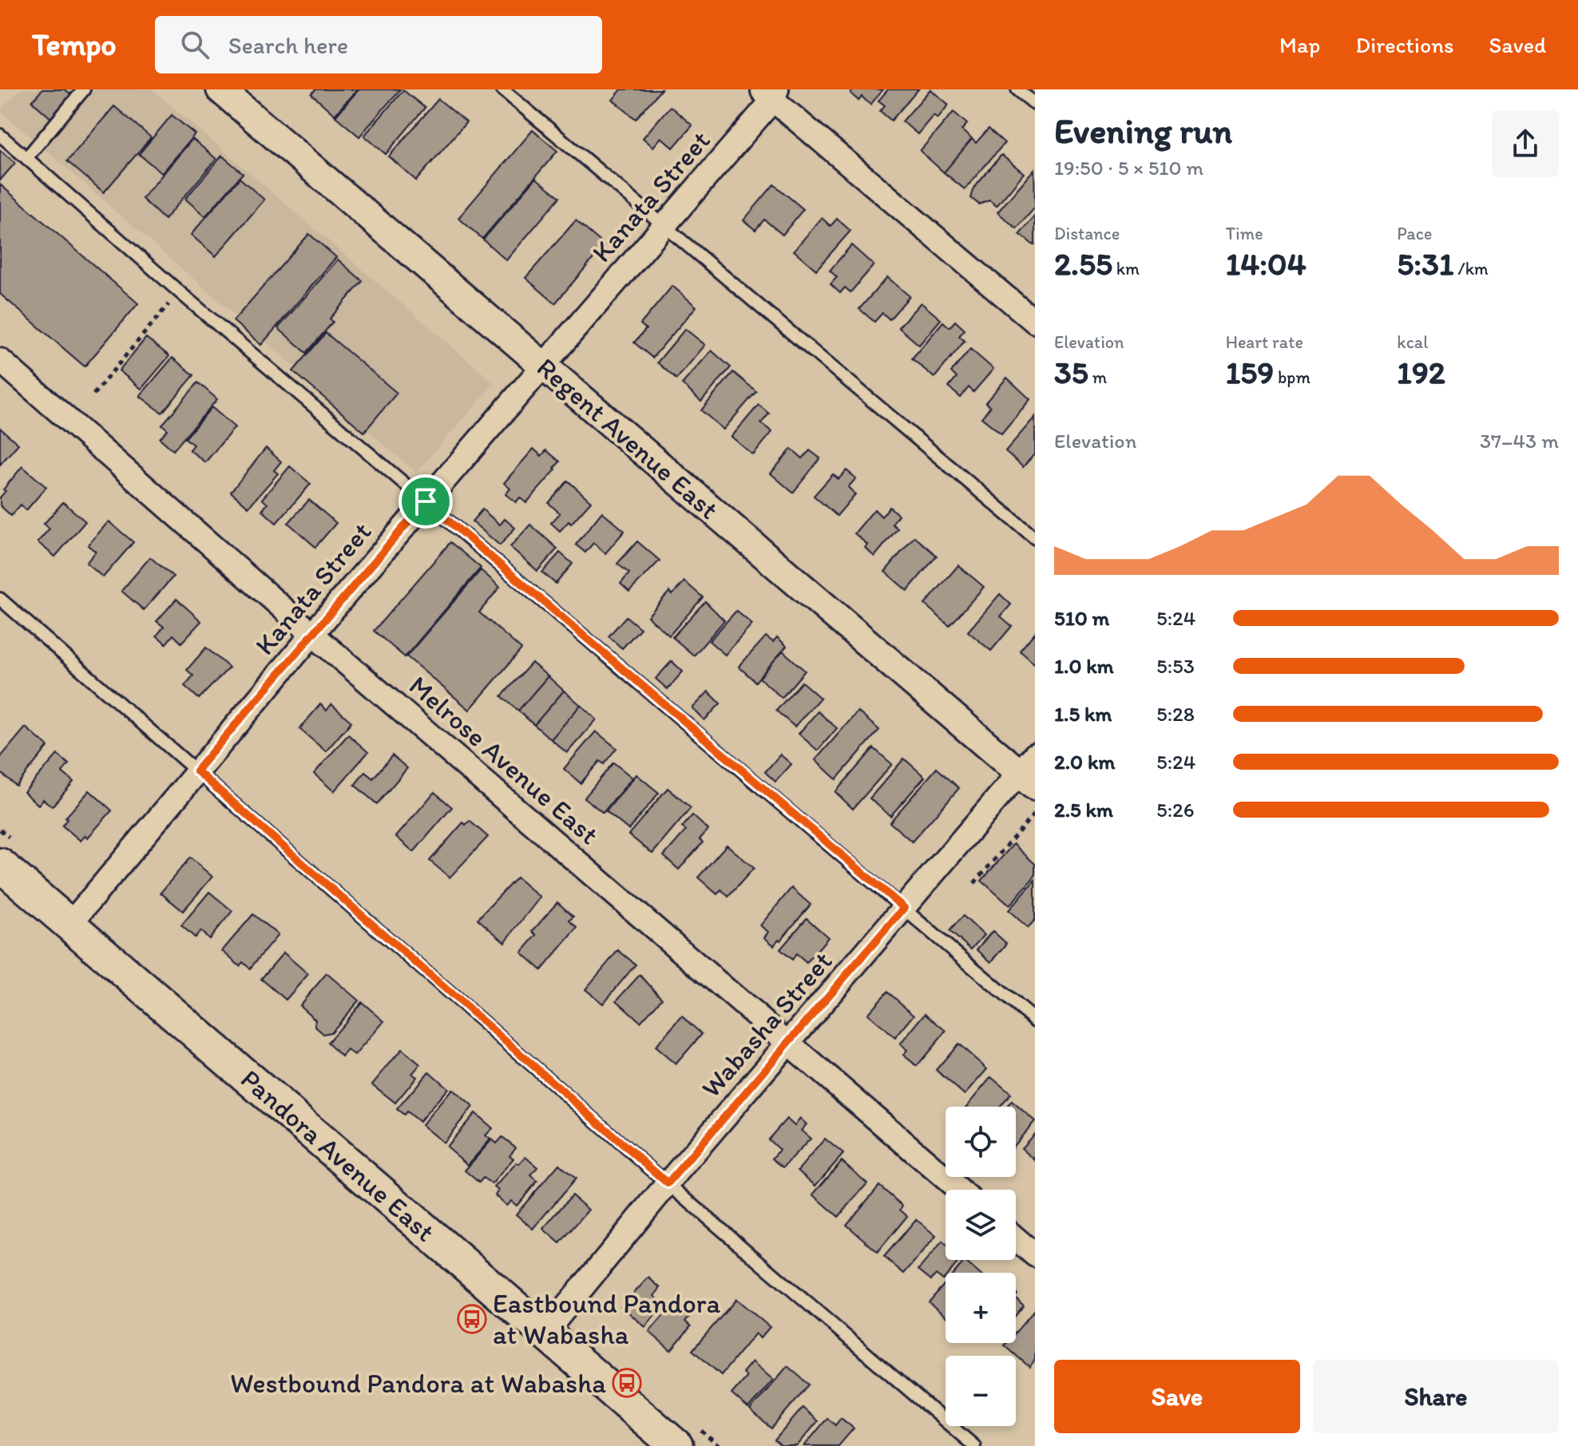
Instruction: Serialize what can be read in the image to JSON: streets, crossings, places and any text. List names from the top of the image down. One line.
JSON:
{"streets":{"main road":["Pandora Avenue East"],"street":["Kanata Street","Regent Avenue East","Melrose Avenue East","Wabasha Street"]},"crossings":[["Kanata Street","Regent Avenue East"],["Kanata Street","Melrose Avenue East"],["Kanata Street","Pandora Avenue East"],["Regent Avenue East","Wabasha Street"],["Melrose Avenue East","Wabasha Street"],["Wabasha Street","Pandora Avenue East"]],"places":{"bus stop":["Eastbound Pandora at Wabasha","Westbound Pandora at Wabasha"]},"page":{"header":"Tempo","search":"Search here","nav":["Map","Directions","Saved"],"heading":["Evening run","19:50 · 5 × 510 m"],"stats":[["Distance","2.55 km"],["Time","14:04"],["Pace","5:31 /km"],["Elevation","35 m"],["Heart rate","159 bpm"],["kcal","192"]],"chart":["Elevation","37–43 m"],"list":[{"name":"510 m","note":"5:24"},{"name":"1.0 km","note":"5:53"},{"name":"1.5 km","note":"5:28"},{"name":"2.0 km","note":"5:24"},{"name":"2.5 km","note":"5:26"}],"map_buttons":["+","−"],"buttons":["Save","Share"]}}
